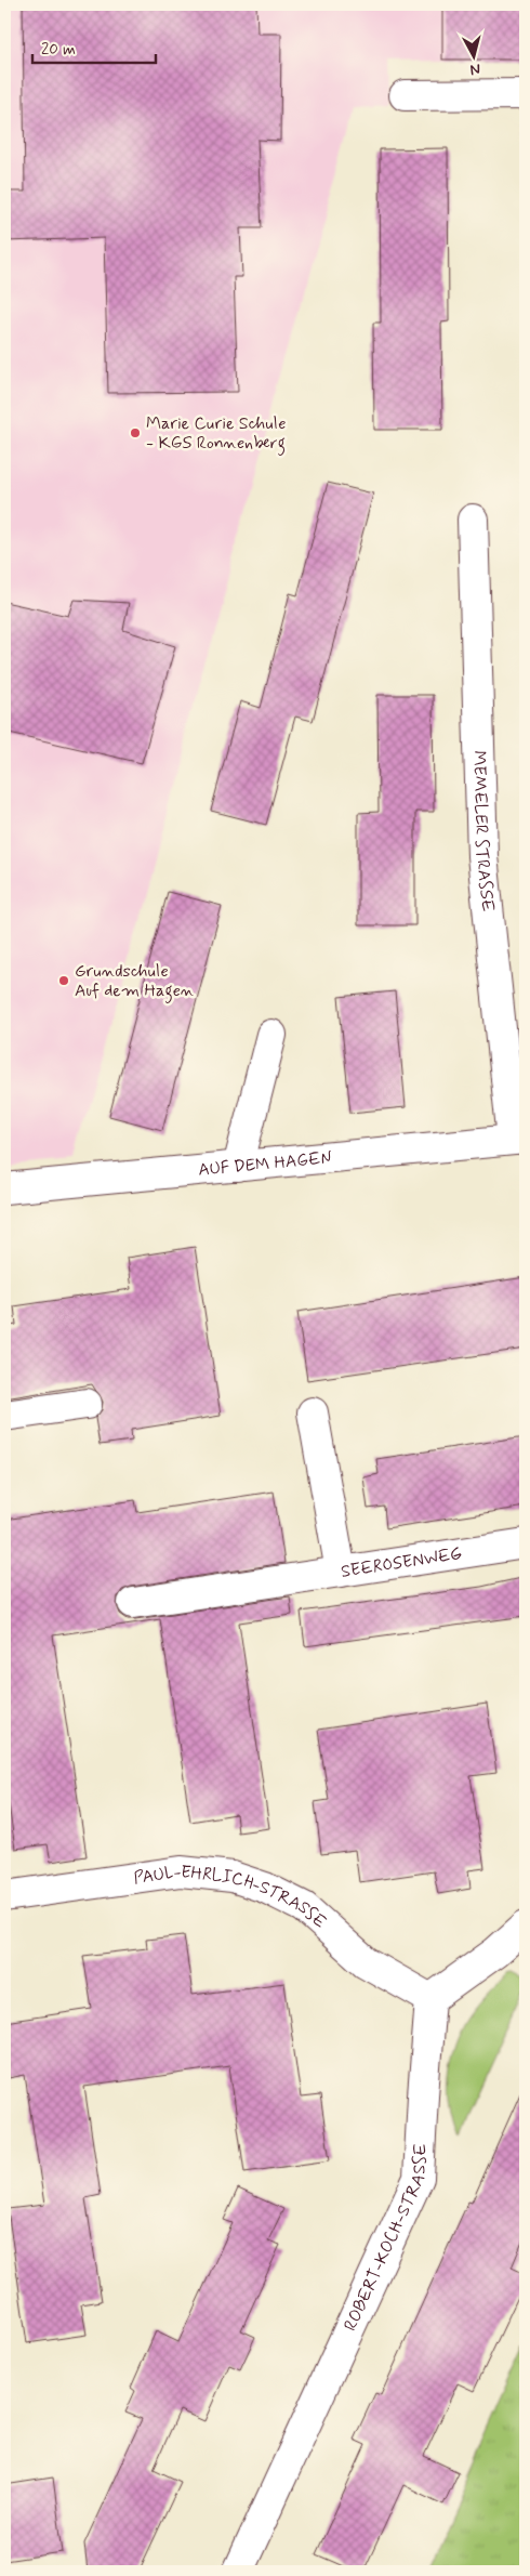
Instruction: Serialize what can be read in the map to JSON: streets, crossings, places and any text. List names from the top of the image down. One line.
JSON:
{"streets":{"street":["MEMELER STRASSE","AUF DEM HAGEN","SEEROSENWEG","PAUL-EHRLICH-STRASSE","ROBERT-KOCH-STRASSE"]},"crossings":[["MEMELER STRASSE","AUF DEM HAGEN"],["PAUL-EHRLICH-STRASSE","ROBERT-KOCH-STRASSE"]],"places":["Marie Curie Schule - KGS Ronnenberg","Grundschule Auf dem Hagen"],"scale_bar":"20 m","north":"bottom"}
